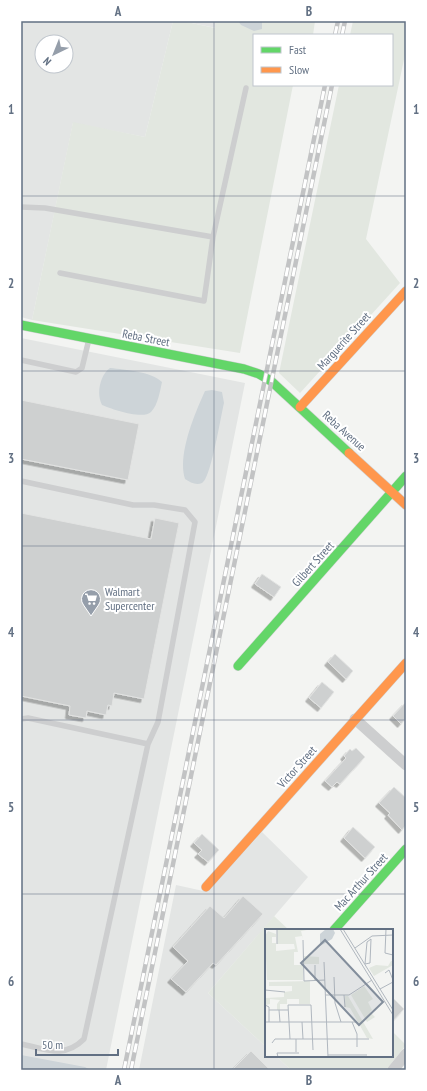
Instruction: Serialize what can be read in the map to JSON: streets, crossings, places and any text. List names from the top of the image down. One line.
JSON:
{"streets":{"street":["Reba Street","Marguerite Street","Reba Avenue","Gilbert Street","Victor Street","Mac Arthur Street"]},"crossings":[["Reba Street","Reba Avenue"],["Marguerite Street","Reba Avenue"],["Reba Avenue","Gilbert Street"]],"places":{"supermarket":["Walmart Supercenter"]},"legend":["Fast","Slow"],"scale_bar":"50 m","north":"bottom left","grid":{"columns":["A","B"],"rows":["1","2","3","4","5","6"]}}
